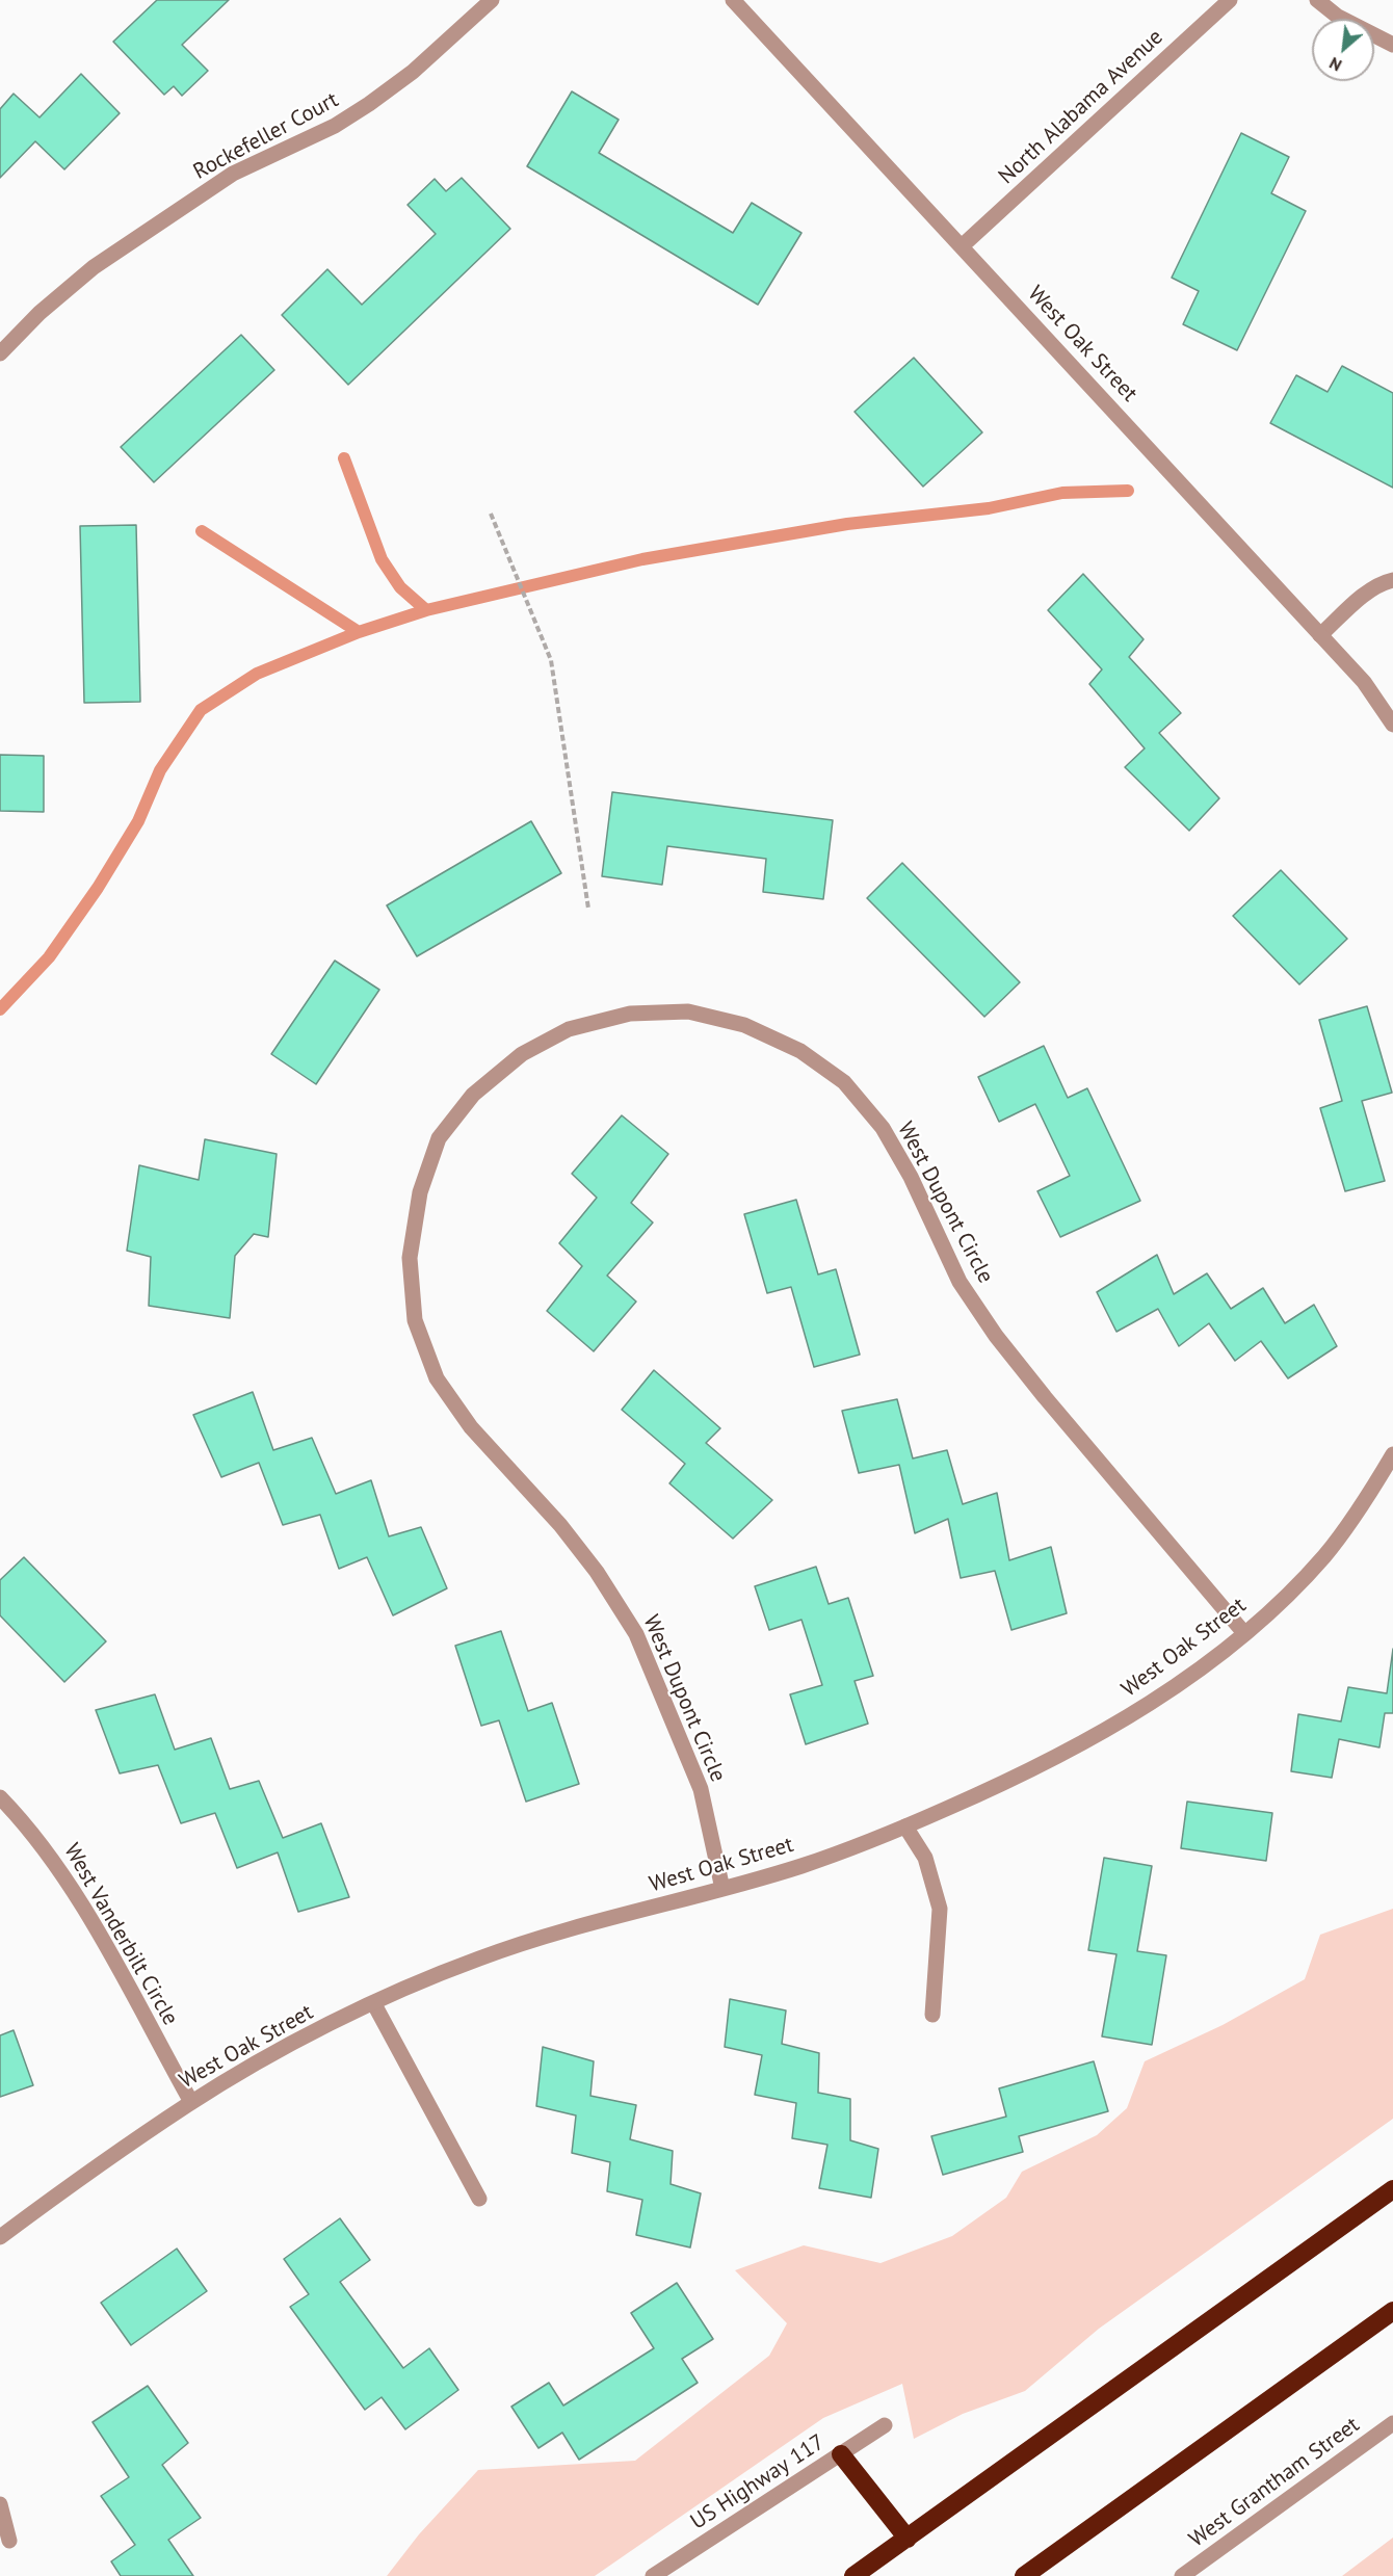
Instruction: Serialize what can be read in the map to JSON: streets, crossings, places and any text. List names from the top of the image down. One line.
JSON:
{"streets":{"street":["North Alabama Avenue","Rockefeller Court","West Oak Street","West Dupont Circle","West Vanderbilt Circle","US Highway 117","West Grantham Street"]},"crossings":[["North Alabama Avenue","West Oak Street"],["West Oak Street","West Dupont Circle"],["West Oak Street","West Vanderbilt Circle"]],"north":"bottom left"}
